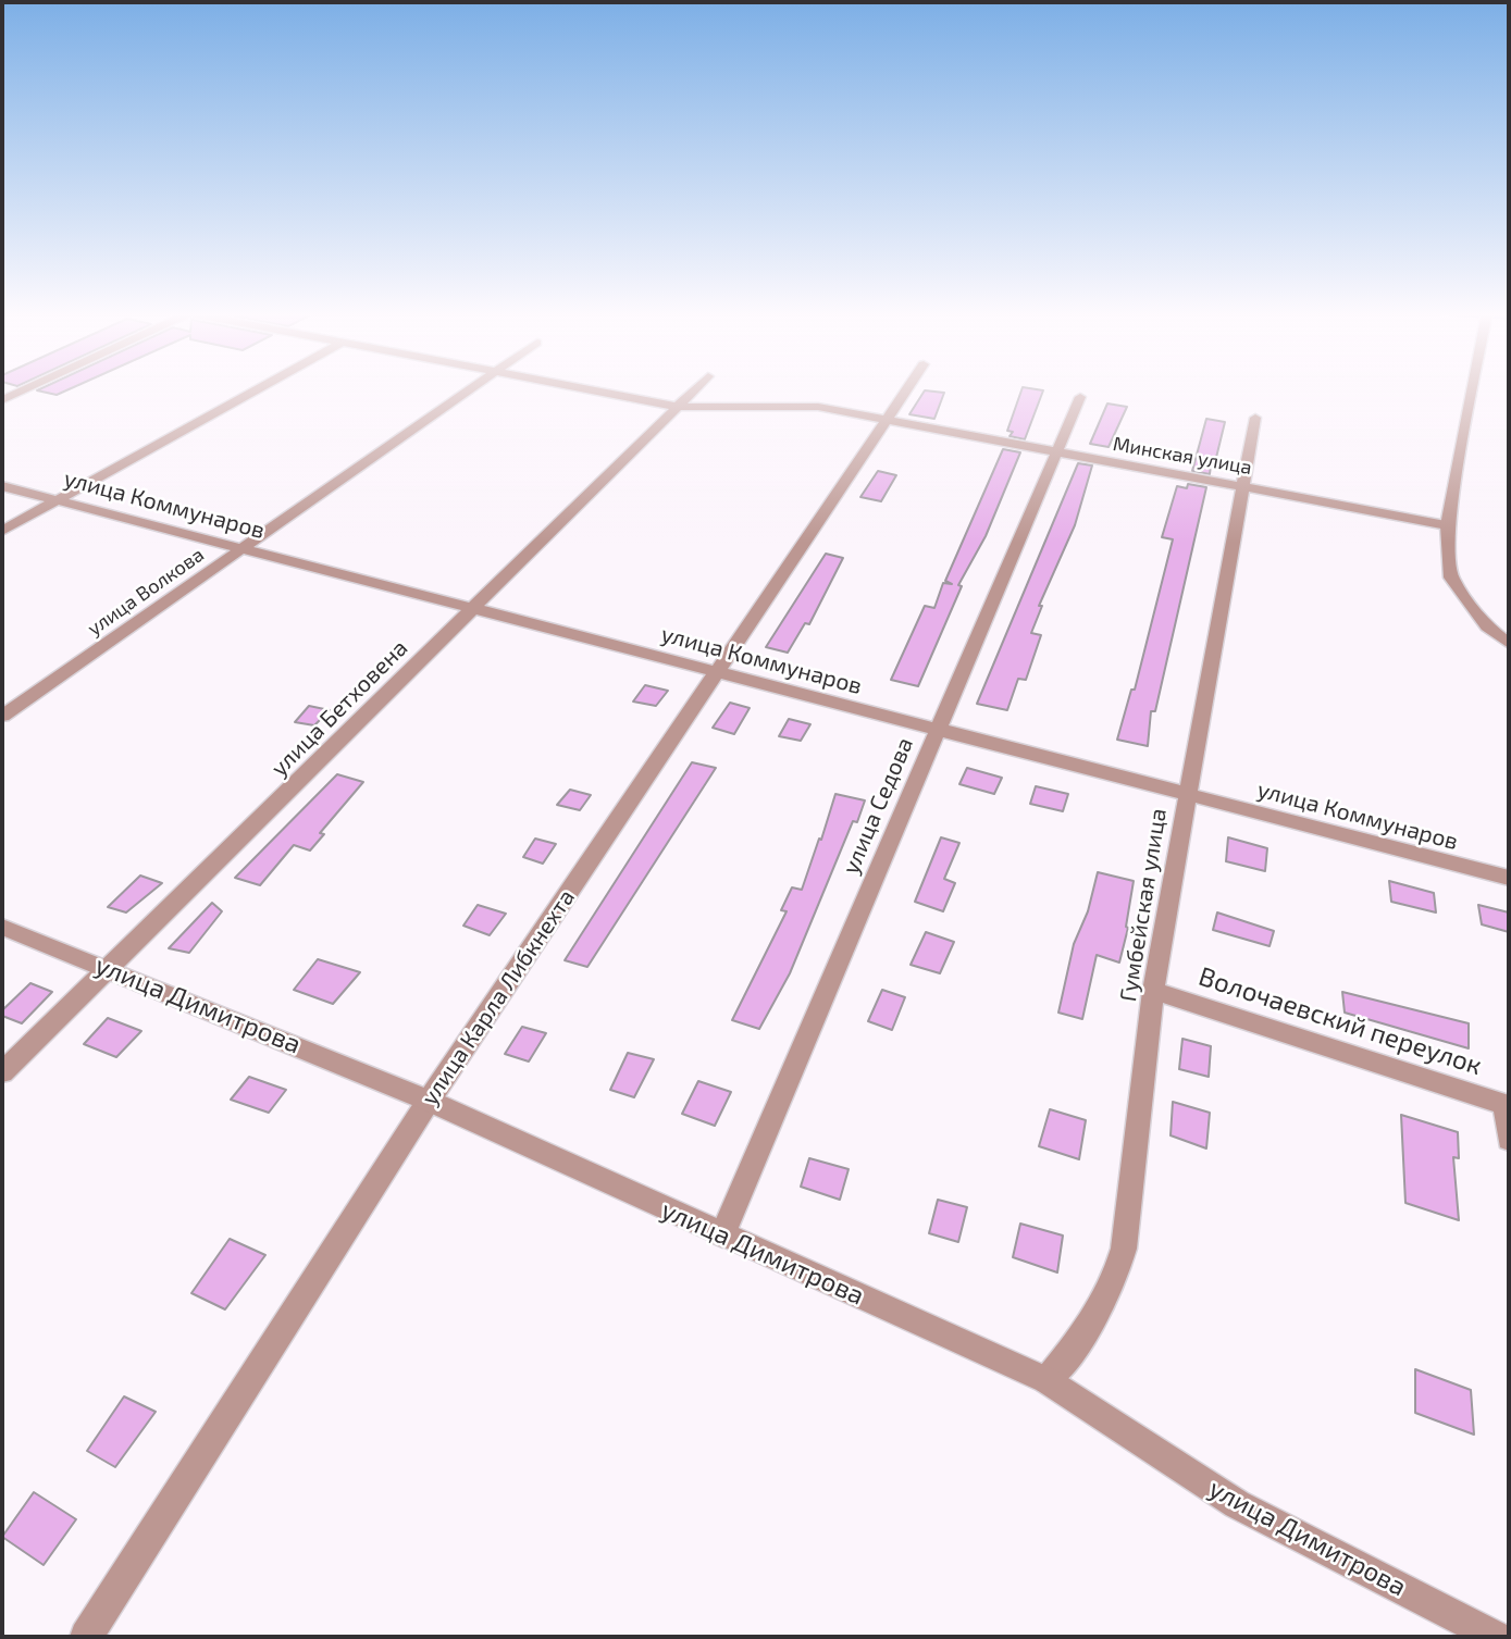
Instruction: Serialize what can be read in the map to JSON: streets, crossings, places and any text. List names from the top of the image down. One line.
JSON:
{"streets":{"street":["Минская улица","улица Коммунаров","улица Волкова","улица Бетховена","улица Седова","Гумбейская улица","улица Карла Либкнехта","улица Димитрова","Волочаевский переулок"]},"crossings":[["Минская улица","улица Бетховена"],["Минская улица","улица Седова"],["Минская улица","Гумбейская улица"],["Минская улица","улица Карла Либкнехта"],["улица Коммунаров","улица Волкова"],["улица Коммунаров","улица Бетховена"],["улица Коммунаров","улица Седова"],["улица Коммунаров","Гумбейская улица"],["улица Коммунаров","улица Карла Либкнехта"],["улица Бетховена","улица Димитрова"],["улица Седова","улица Димитрова"],["Гумбейская улица","улица Димитрова"],["Гумбейская улица","Волочаевский переулок"],["улица Карла Либкнехта","улица Димитрова"]]}
